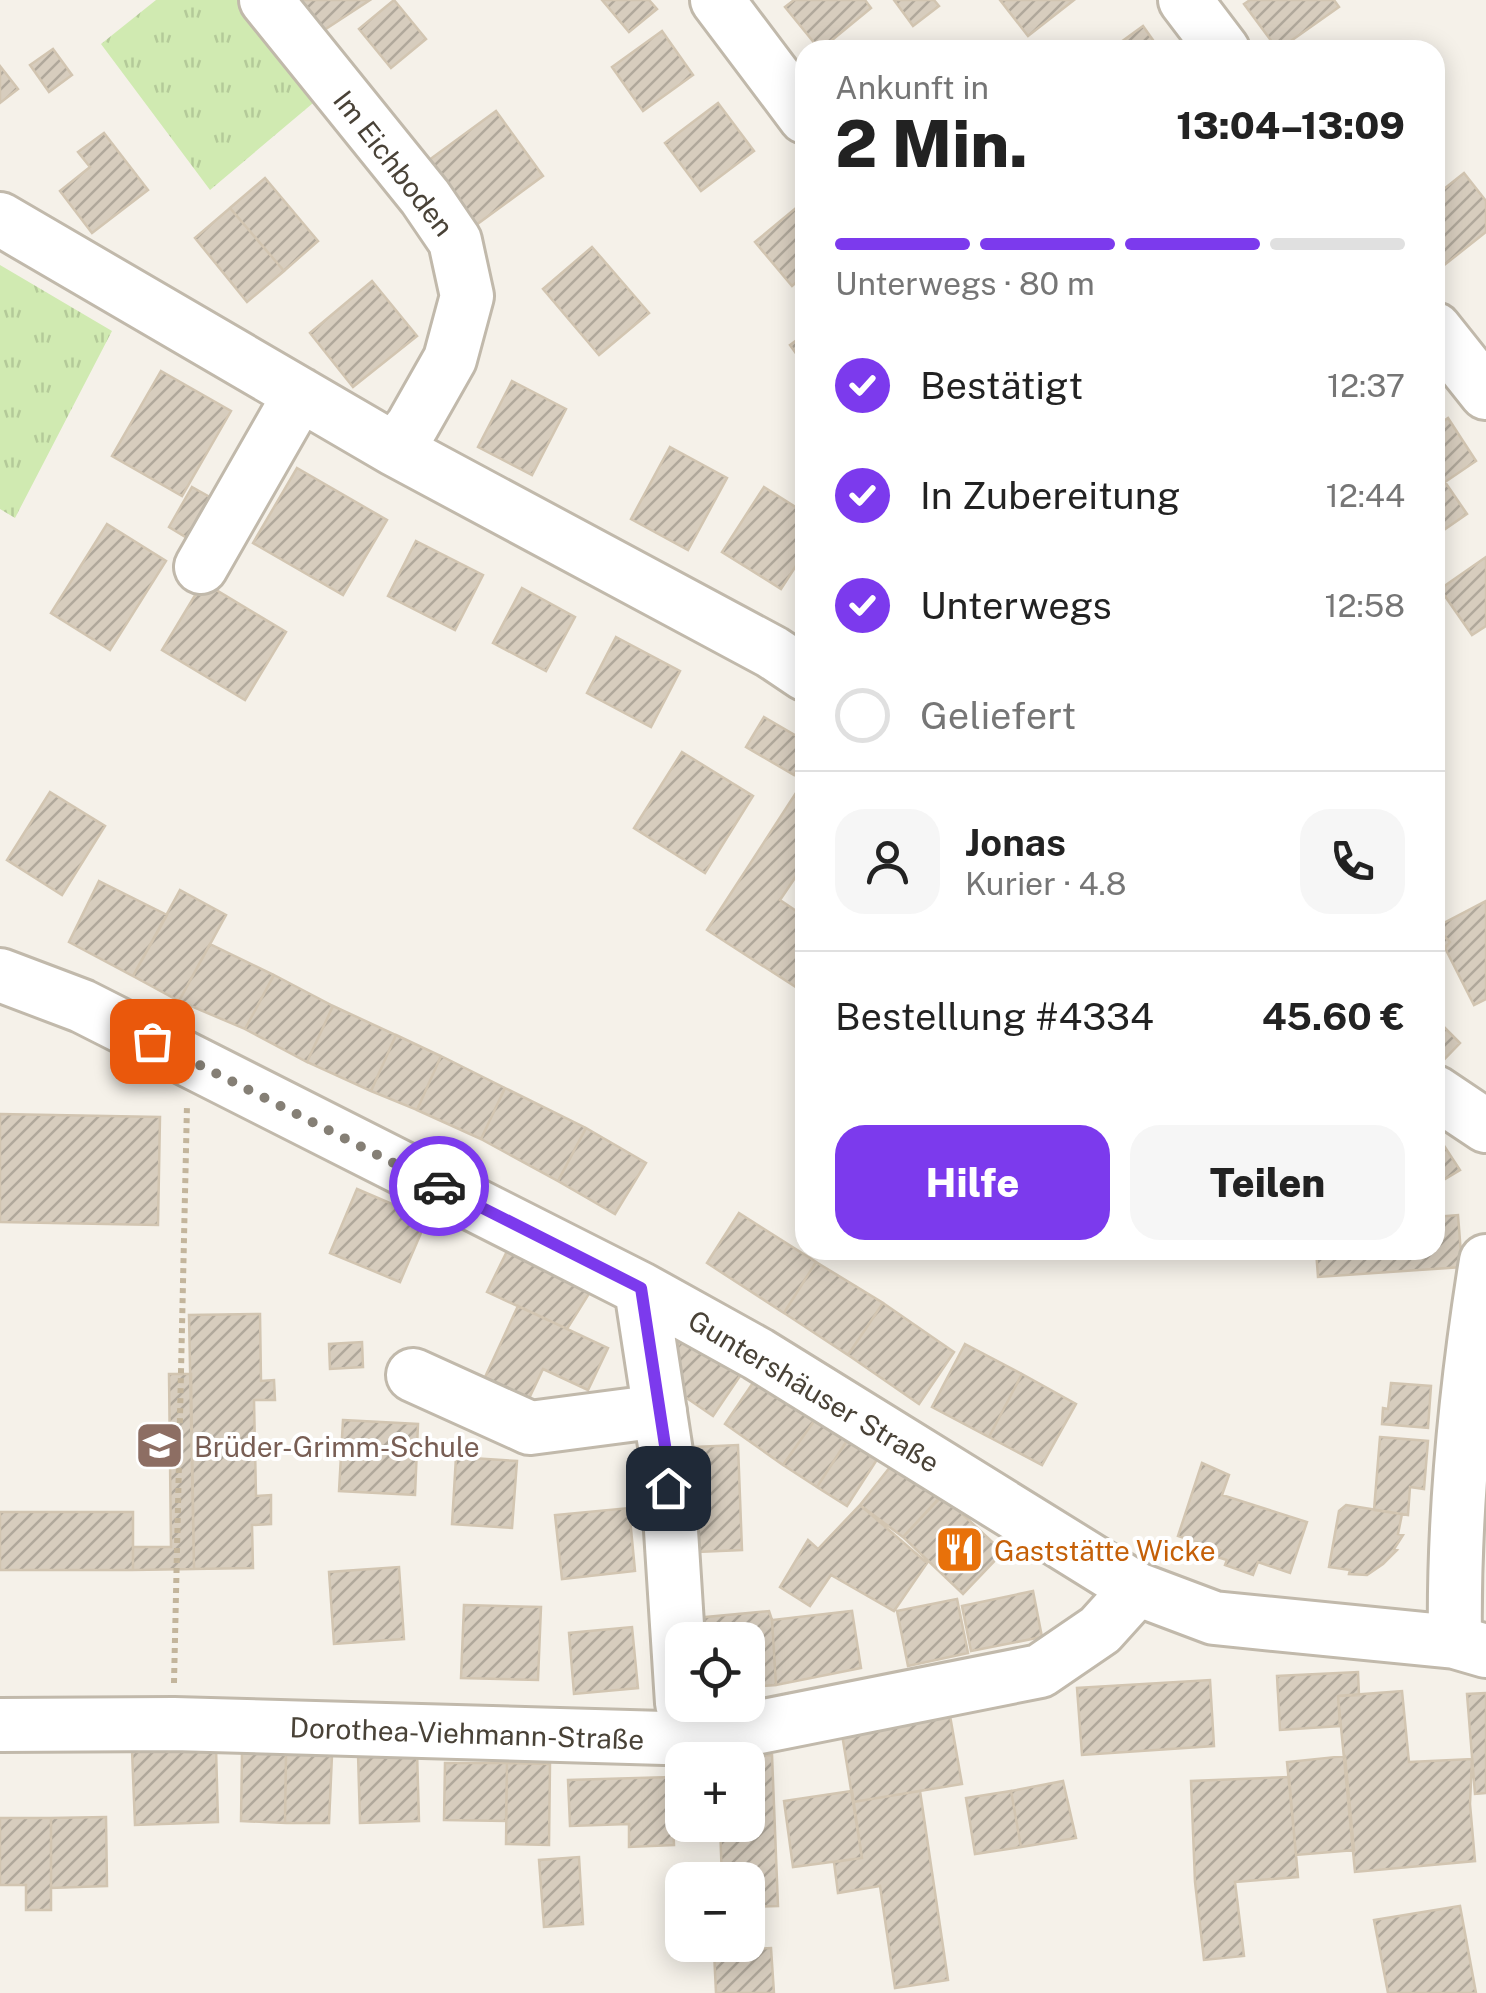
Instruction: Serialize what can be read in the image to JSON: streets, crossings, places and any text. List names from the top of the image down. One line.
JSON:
{"streets":{"street":["Im Eichboden","Guntershäuser Straße","Dorothea-Viehmann-Straße"]},"crossings":[["Guntershäuser Straße","Dorothea-Viehmann-Straße"]],"places":{"school or university":["Brüder-Grimm-Schule"],"restaurant":["Gaststätte Wicke"]},"page":{"heading":["2 Min.","Ankunft in","13:04–13:09"],"panel":["Jonas","Kurier · 4.8","Bestellung #4334","45.60 €"],"bar":"Unterwegs · 80 m","list":[["Bestätigt","12:37"],["In Zubereitung","12:44"],["Unterwegs","12:58"],"Geliefert"],"buttons":["Hilfe","Teilen"],"map_buttons":["+","−"]}}
